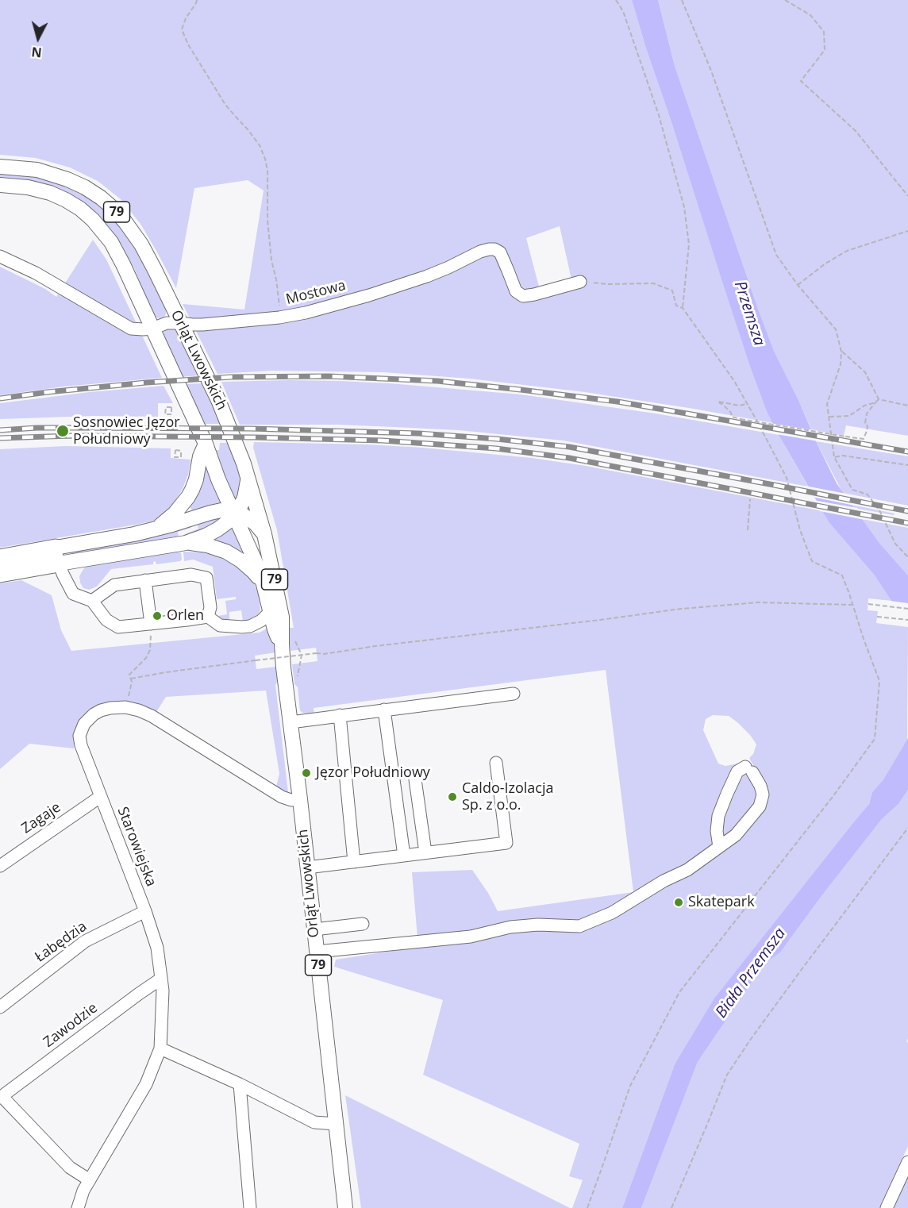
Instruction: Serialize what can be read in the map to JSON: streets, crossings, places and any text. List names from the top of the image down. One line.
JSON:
{"streets":{"main road":["79","Orląt Lwowskich"],"street":["Mostowa","Zagaje","Starowiejska","Łabędzia","Zawodzie"]},"crossings":[["Mostowa","Orląt Lwowskich"],["Orląt Lwowskich","Starowiejska"],["Zagaje","Starowiejska"],["Starowiejska","Łabędzia"],["Starowiejska","Zawodzie"]],"water":["Przemsza","Biała Przemsza"],"places":["Sosnowiec Jęzor Południowy","Orlen","Jęzor Południowy","Caldo-Izolacja Sp. z o.o.","Skatepark"],"north":"bottom"}
